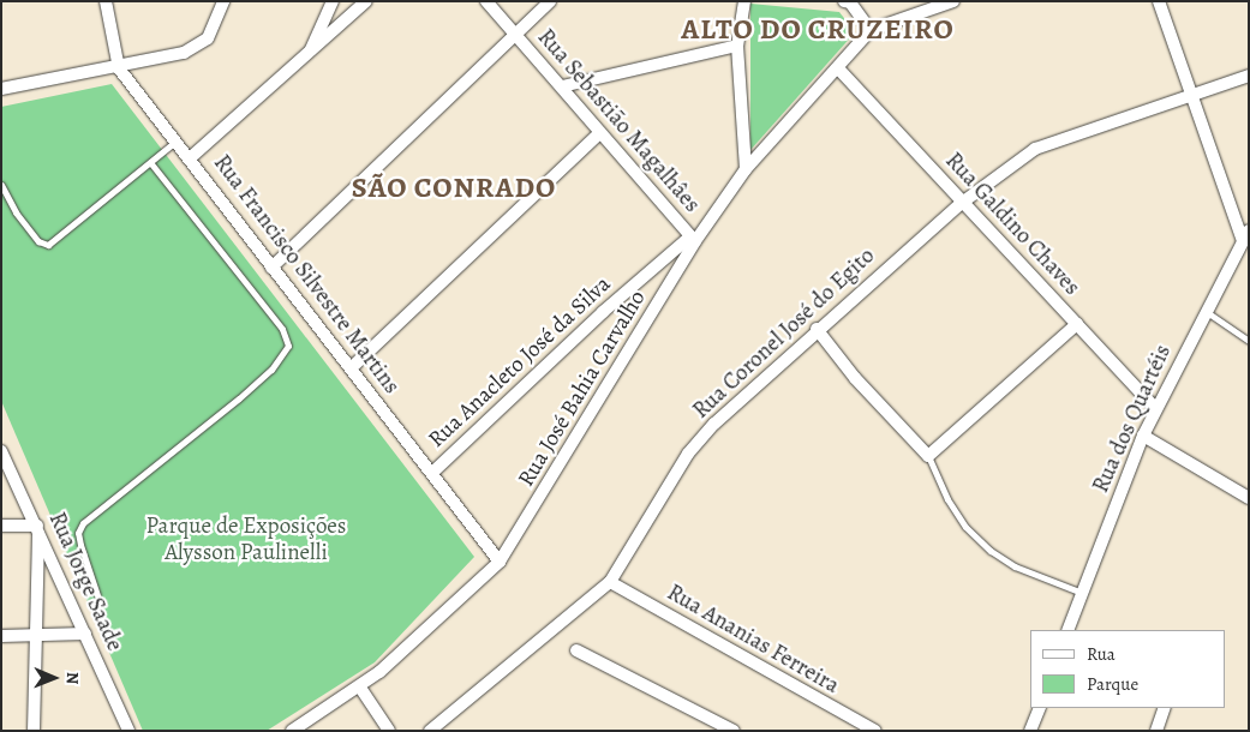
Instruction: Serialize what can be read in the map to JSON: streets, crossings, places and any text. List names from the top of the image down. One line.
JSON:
{"streets":{"street":["Rua Sebastião Magalhâes","Rua Galdino Chaves","Rua Francisco Silvestre Martins","Rua Coronel José do Egito","Rua Anacleto José da Silva","Rua José Bahia Carvalho","Rua dos Quartéis","Rua Jorge Saade","Rua Ananias Ferreira"]},"crossings":[["Rua Sebastião Magalhâes","Rua Anacleto José da Silva"],["Rua Sebastião Magalhâes","Rua José Bahia Carvalho"],["Rua Galdino Chaves","Rua Coronel José do Egito"],["Rua Galdino Chaves","Rua José Bahia Carvalho"],["Rua Galdino Chaves","Rua dos Quartéis"],["Rua Francisco Silvestre Martins","Rua Anacleto José da Silva"],["Rua Francisco Silvestre Martins","Rua José Bahia Carvalho"],["Rua Coronel José do Egito","Rua Ananias Ferreira"],["Rua Anacleto José da Silva","Rua José Bahia Carvalho"]],"districts":["ALTO DO CRUZEIRO","SÃO CONRADO"],"parks":["Parque de Exposições Alysson Paulinelli"],"legend":["Rua","Parque"],"north":"right"}
